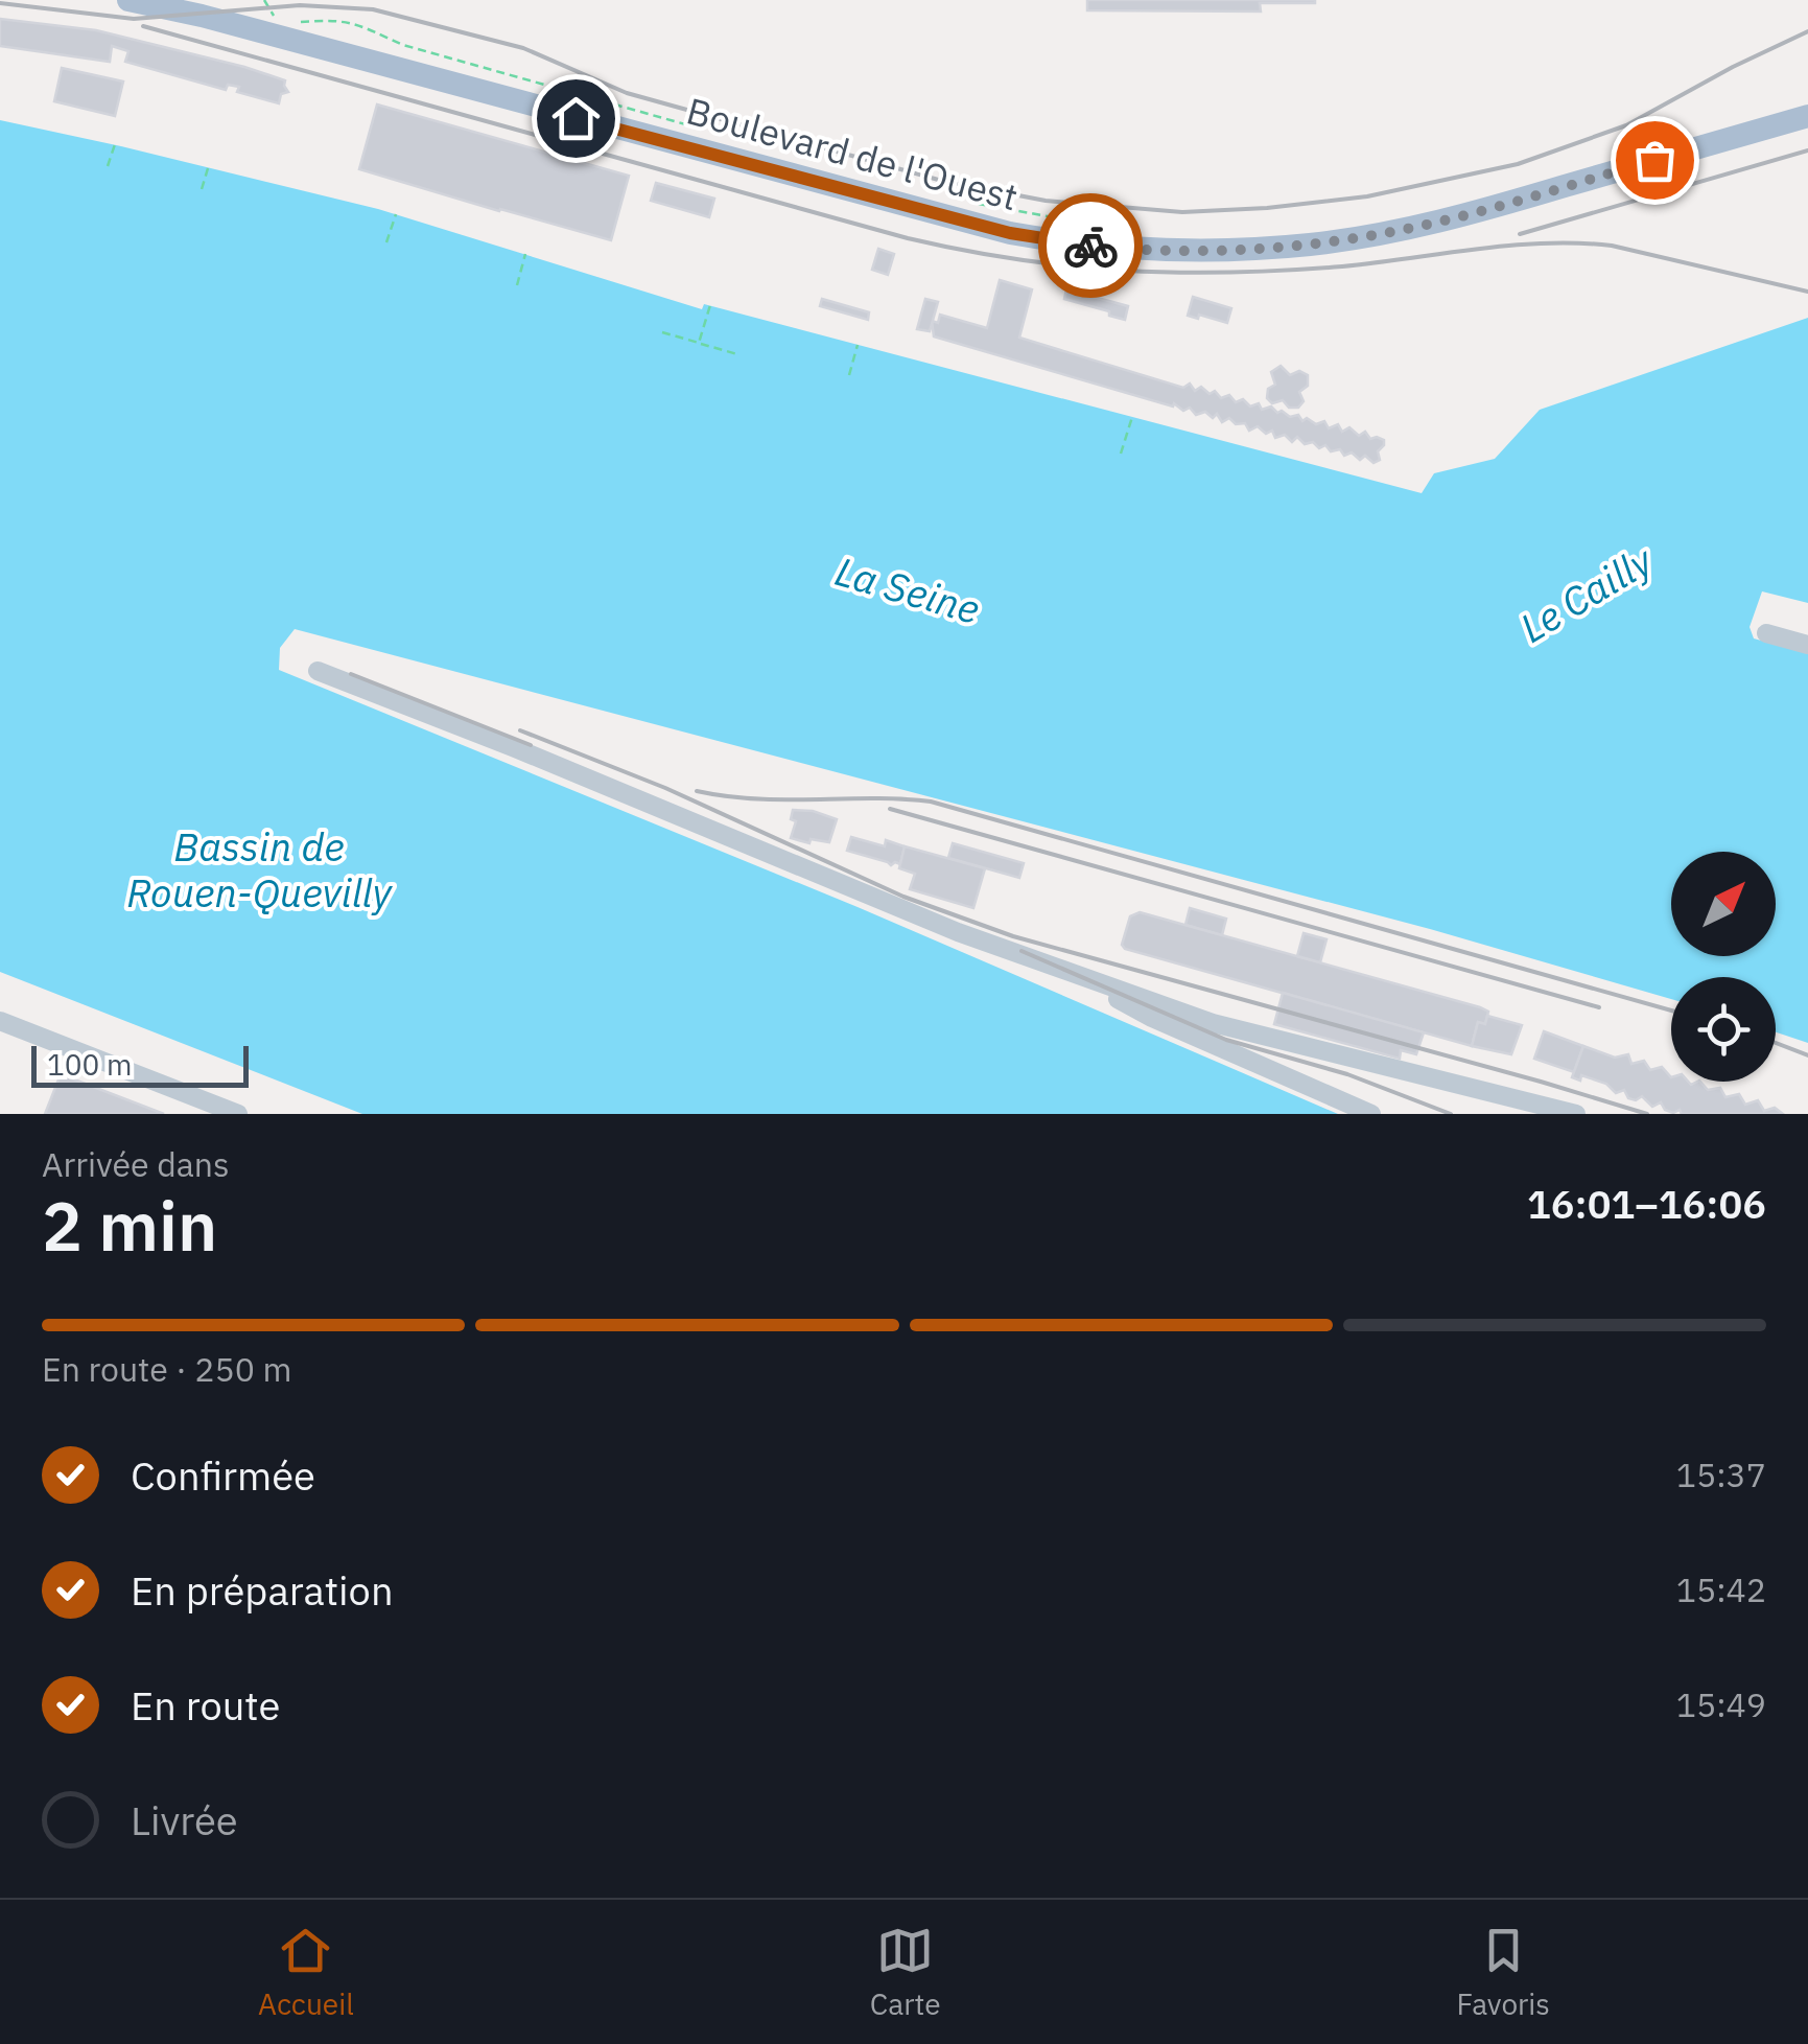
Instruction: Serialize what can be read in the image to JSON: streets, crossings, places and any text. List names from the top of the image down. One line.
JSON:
{"streets":{"main road":["Boulevard de l'Ouest"]},"water":["La Seine","Le Cailly","Bassin de Rouen-Quevilly"],"scale_bar":"100 m","north":"top right","page":{"scale":"100 m","heading":["2 min","Arrivée dans","16:01–16:06"],"bar":"En route · 250 m","list":[["Confirmée","15:37"],["En préparation","15:42"],["En route","15:49"],"Livrée"],"tabs":["Accueil","Carte","Favoris"]}}
